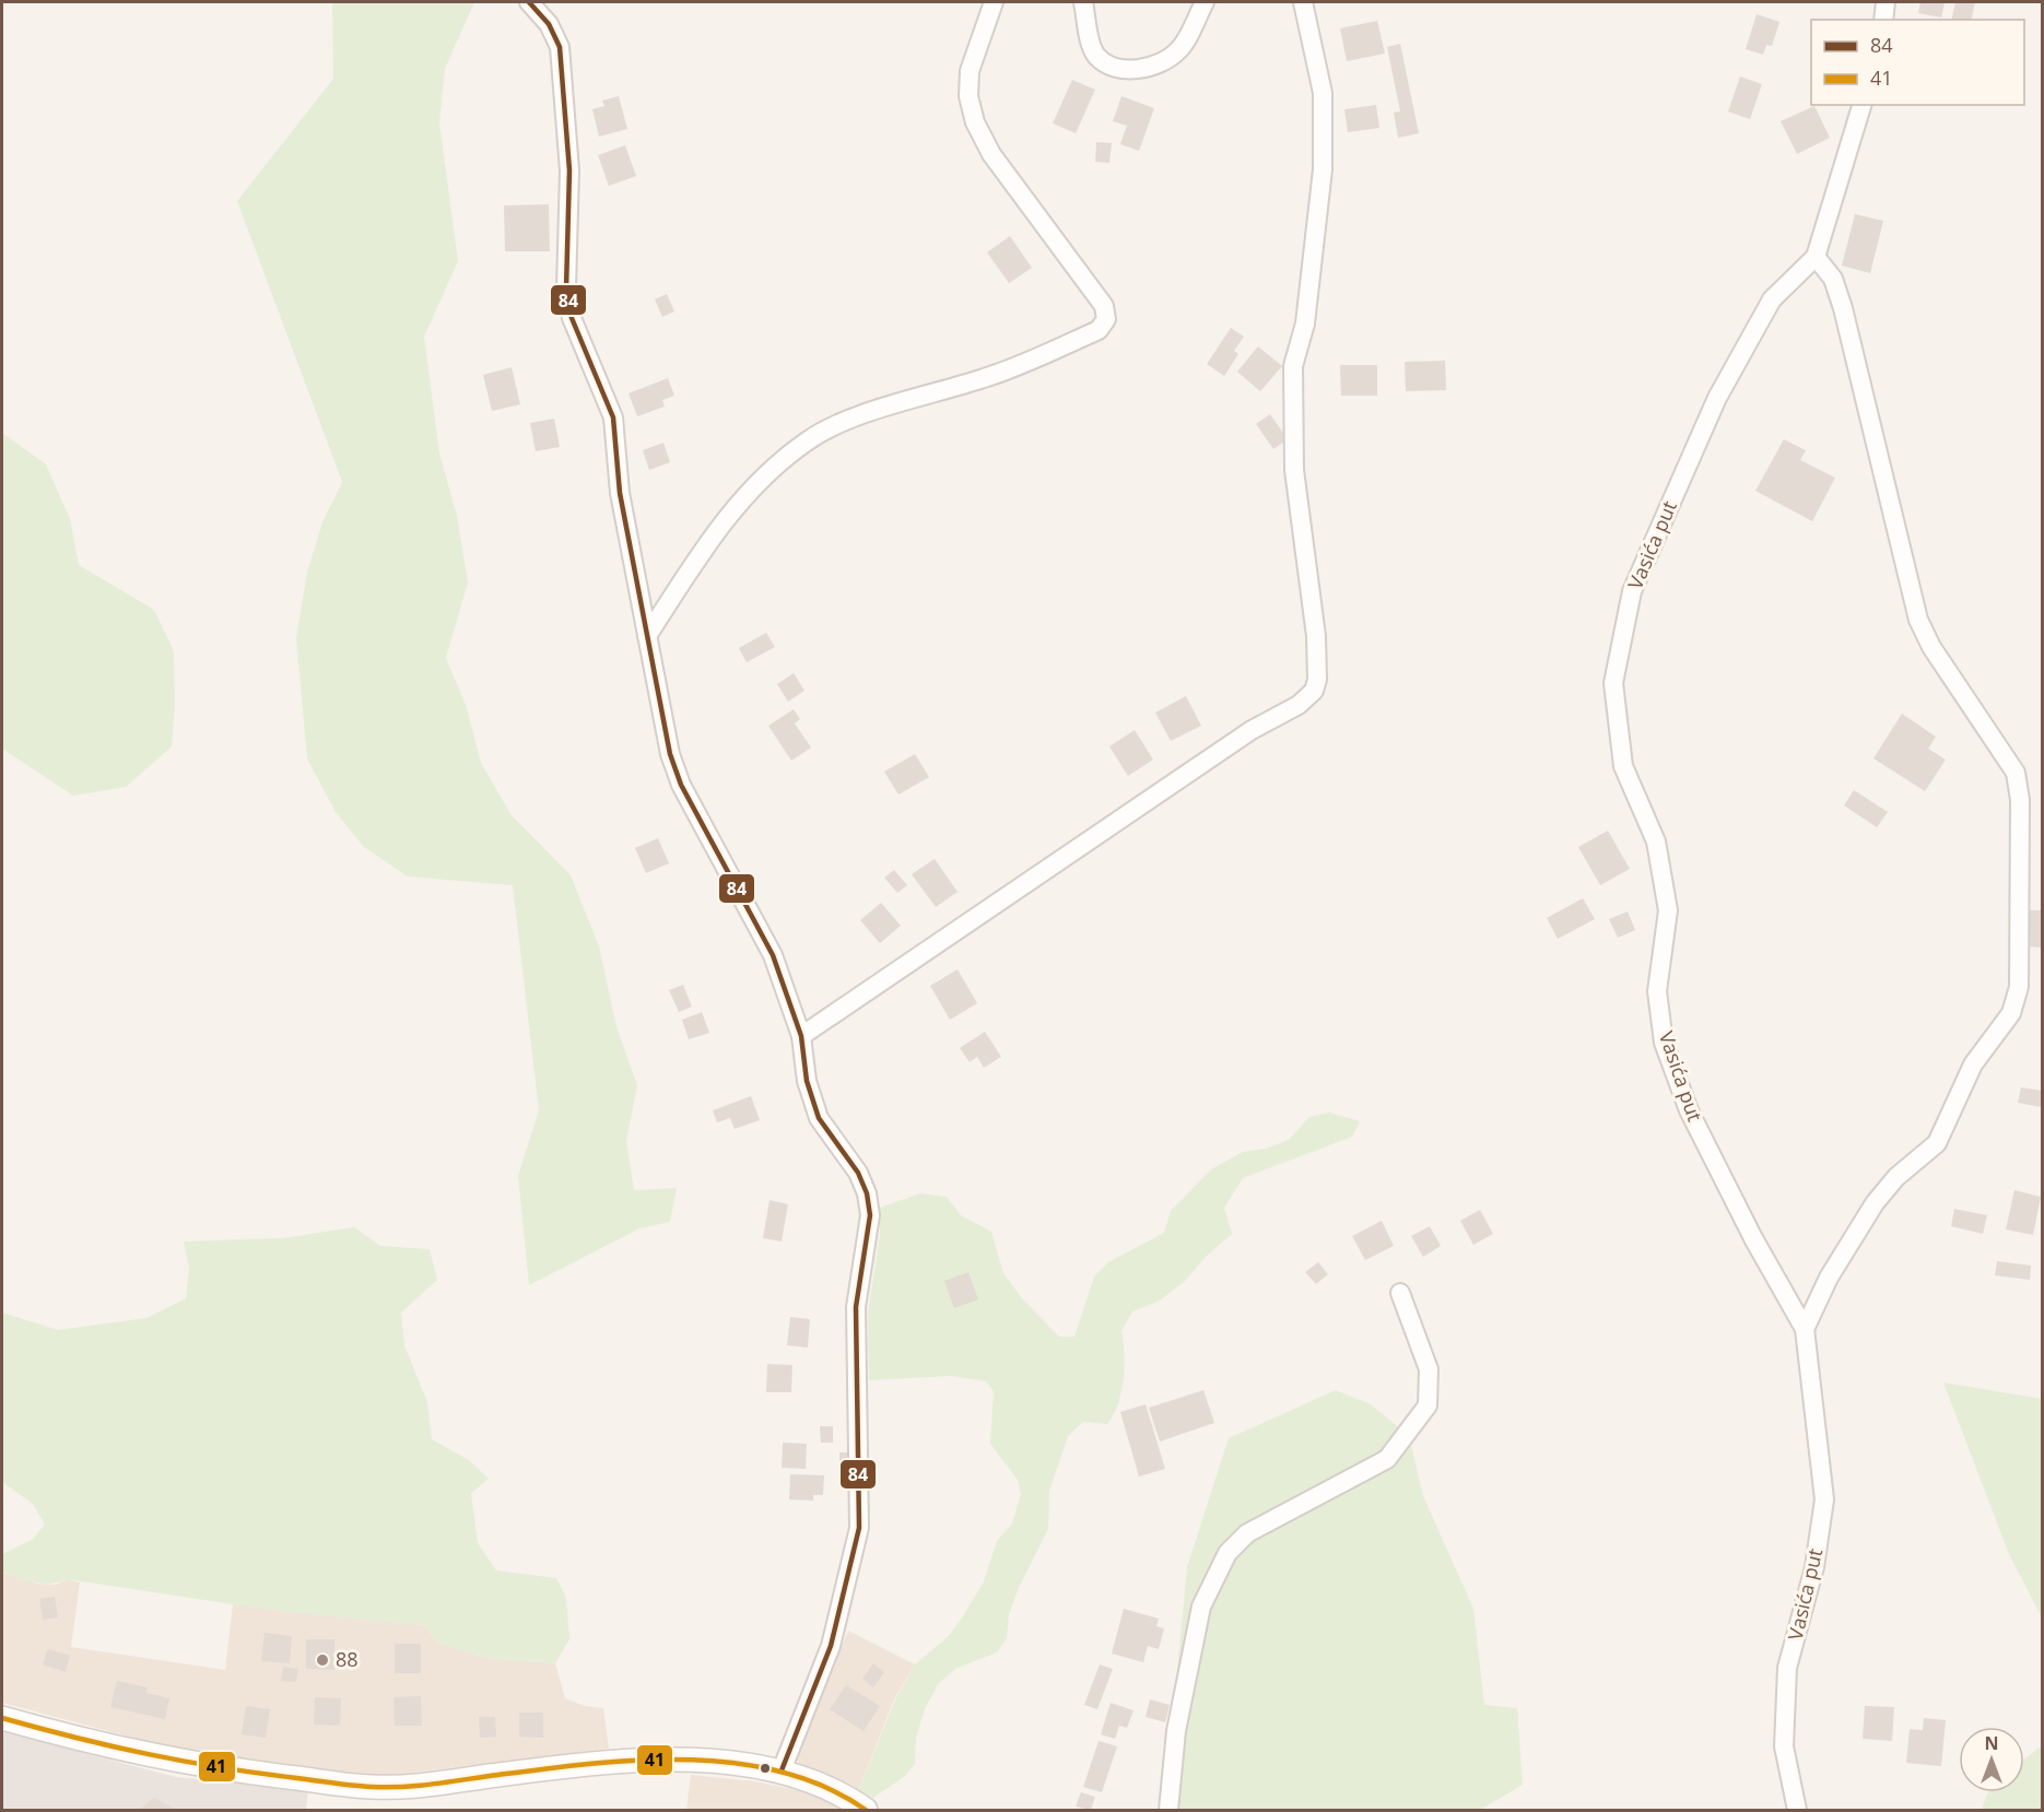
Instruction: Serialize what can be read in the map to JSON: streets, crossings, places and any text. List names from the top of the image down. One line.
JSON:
{"streets":{"street":["Vasića put"]},"places":["88"],"lines":["transit line 84","transit line 41"],"legend":["84","41"],"north":"top"}
